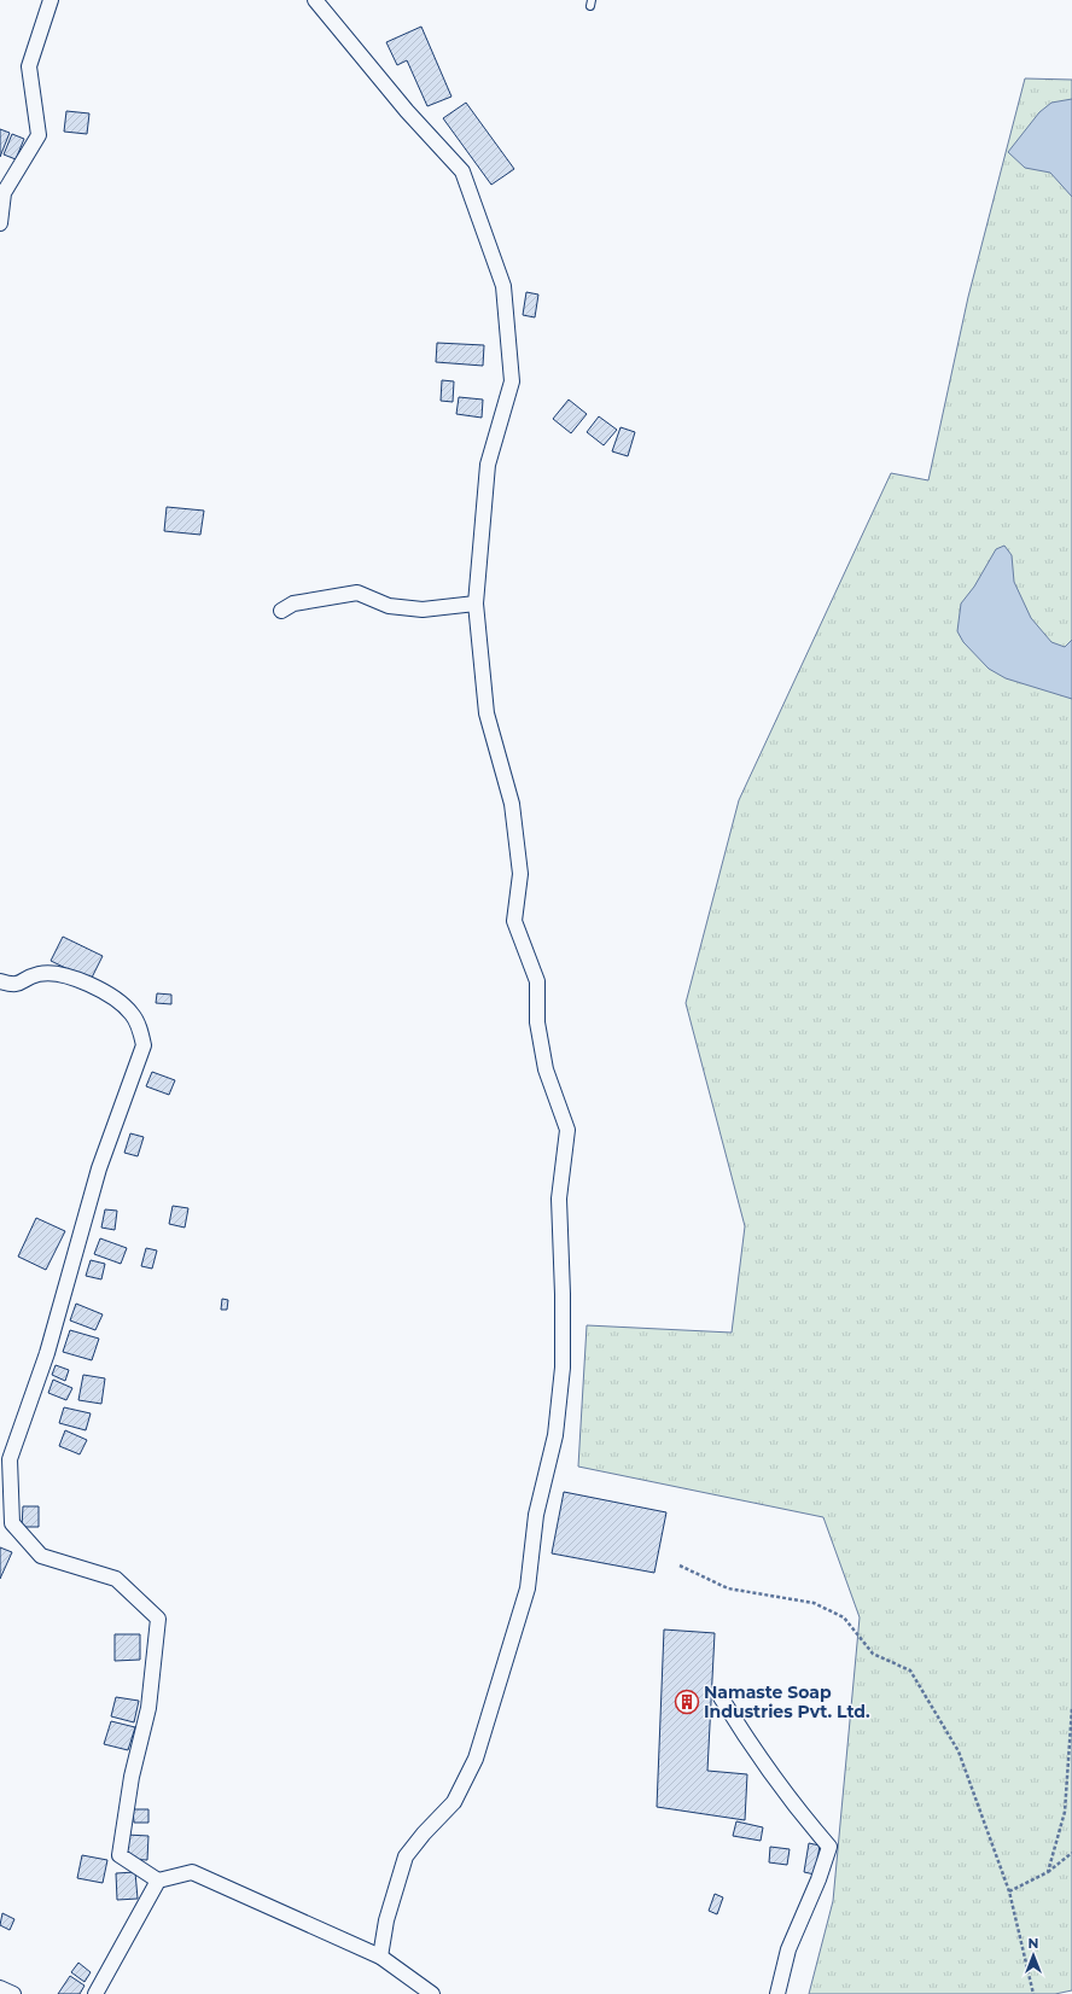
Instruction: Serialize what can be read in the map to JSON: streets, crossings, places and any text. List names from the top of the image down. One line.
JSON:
{"places":{"building":["Namaste Soap Industries Pvt. Ltd."]},"north":"top"}
